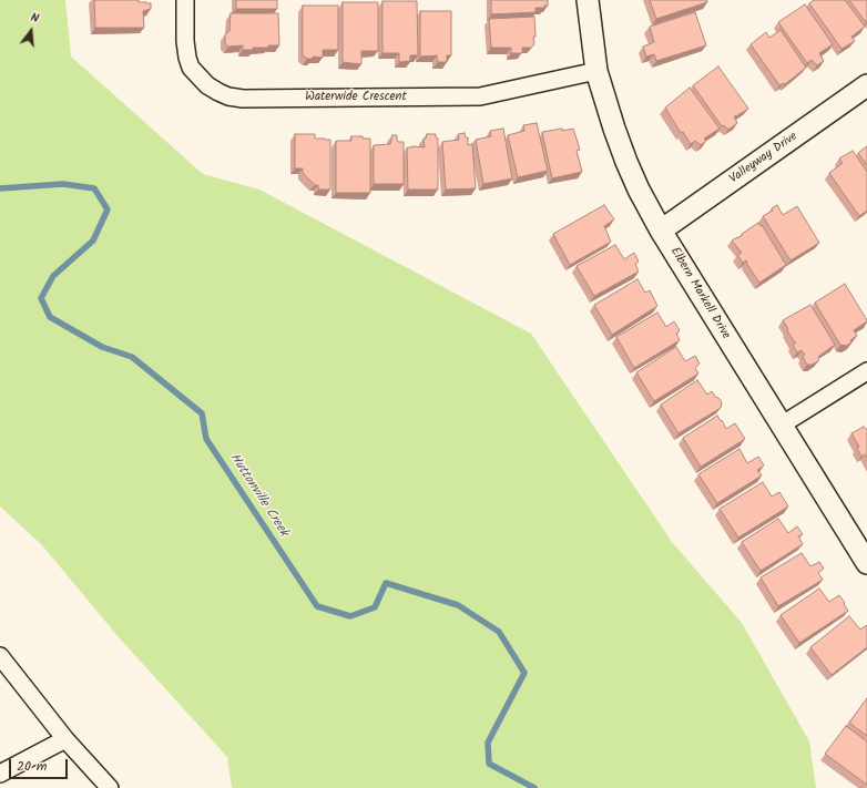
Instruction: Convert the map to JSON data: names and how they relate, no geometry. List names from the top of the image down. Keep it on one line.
{"streets":{"street":["Waterwide Crescent","Valleyway Drive","Elbern Markell Drive"]},"crossings":[["Waterwide Crescent","Elbern Markell Drive"],["Valleyway Drive","Elbern Markell Drive"]],"water":["Huttonville Creek"],"scale_bar":"20 m","north":"top"}
